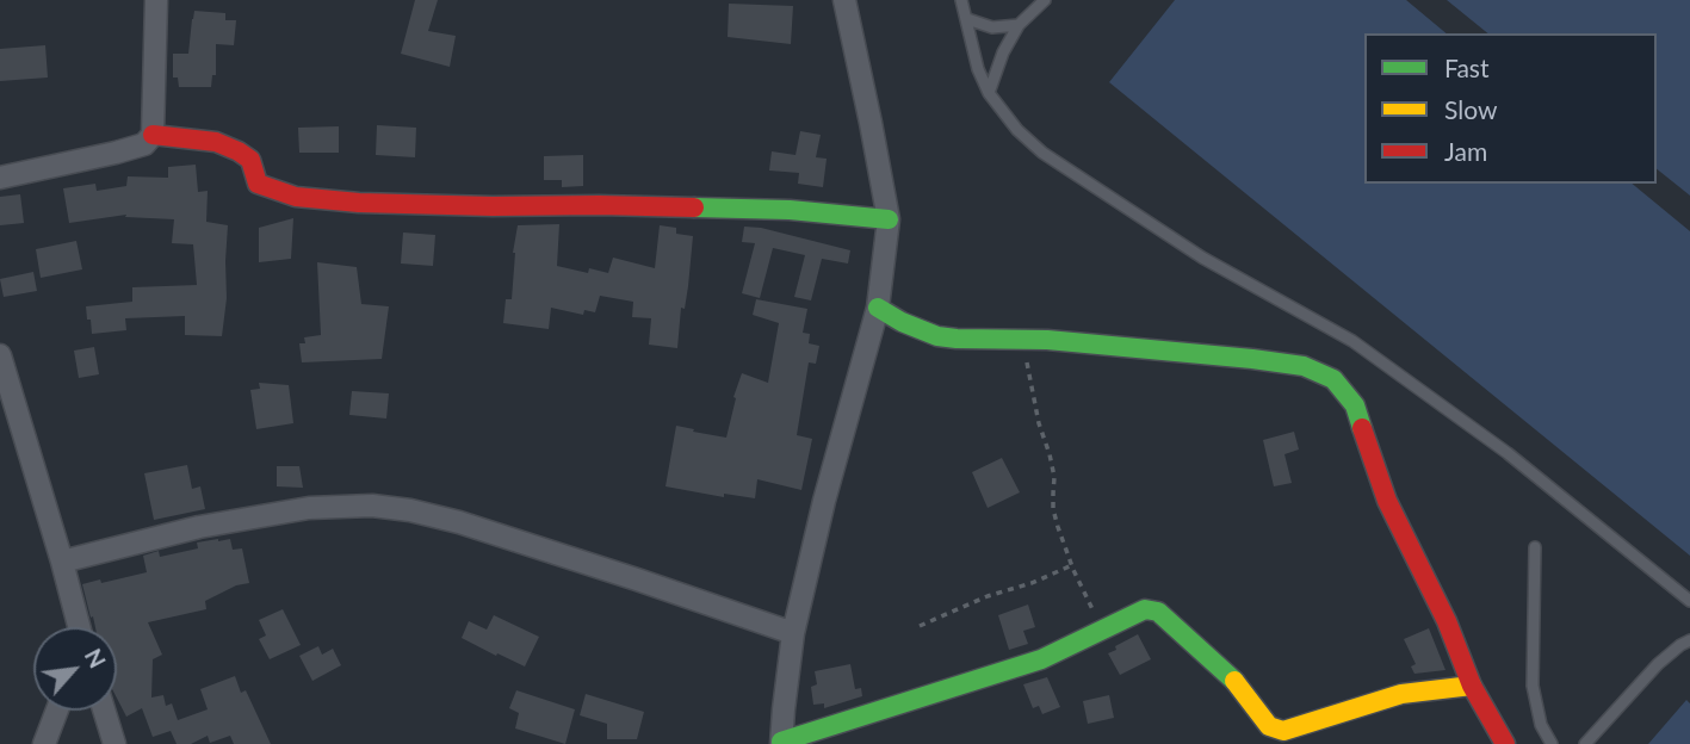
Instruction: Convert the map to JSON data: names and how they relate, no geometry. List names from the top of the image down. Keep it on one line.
{"legend":["Fast","Slow","Jam"],"north":"top right"}
